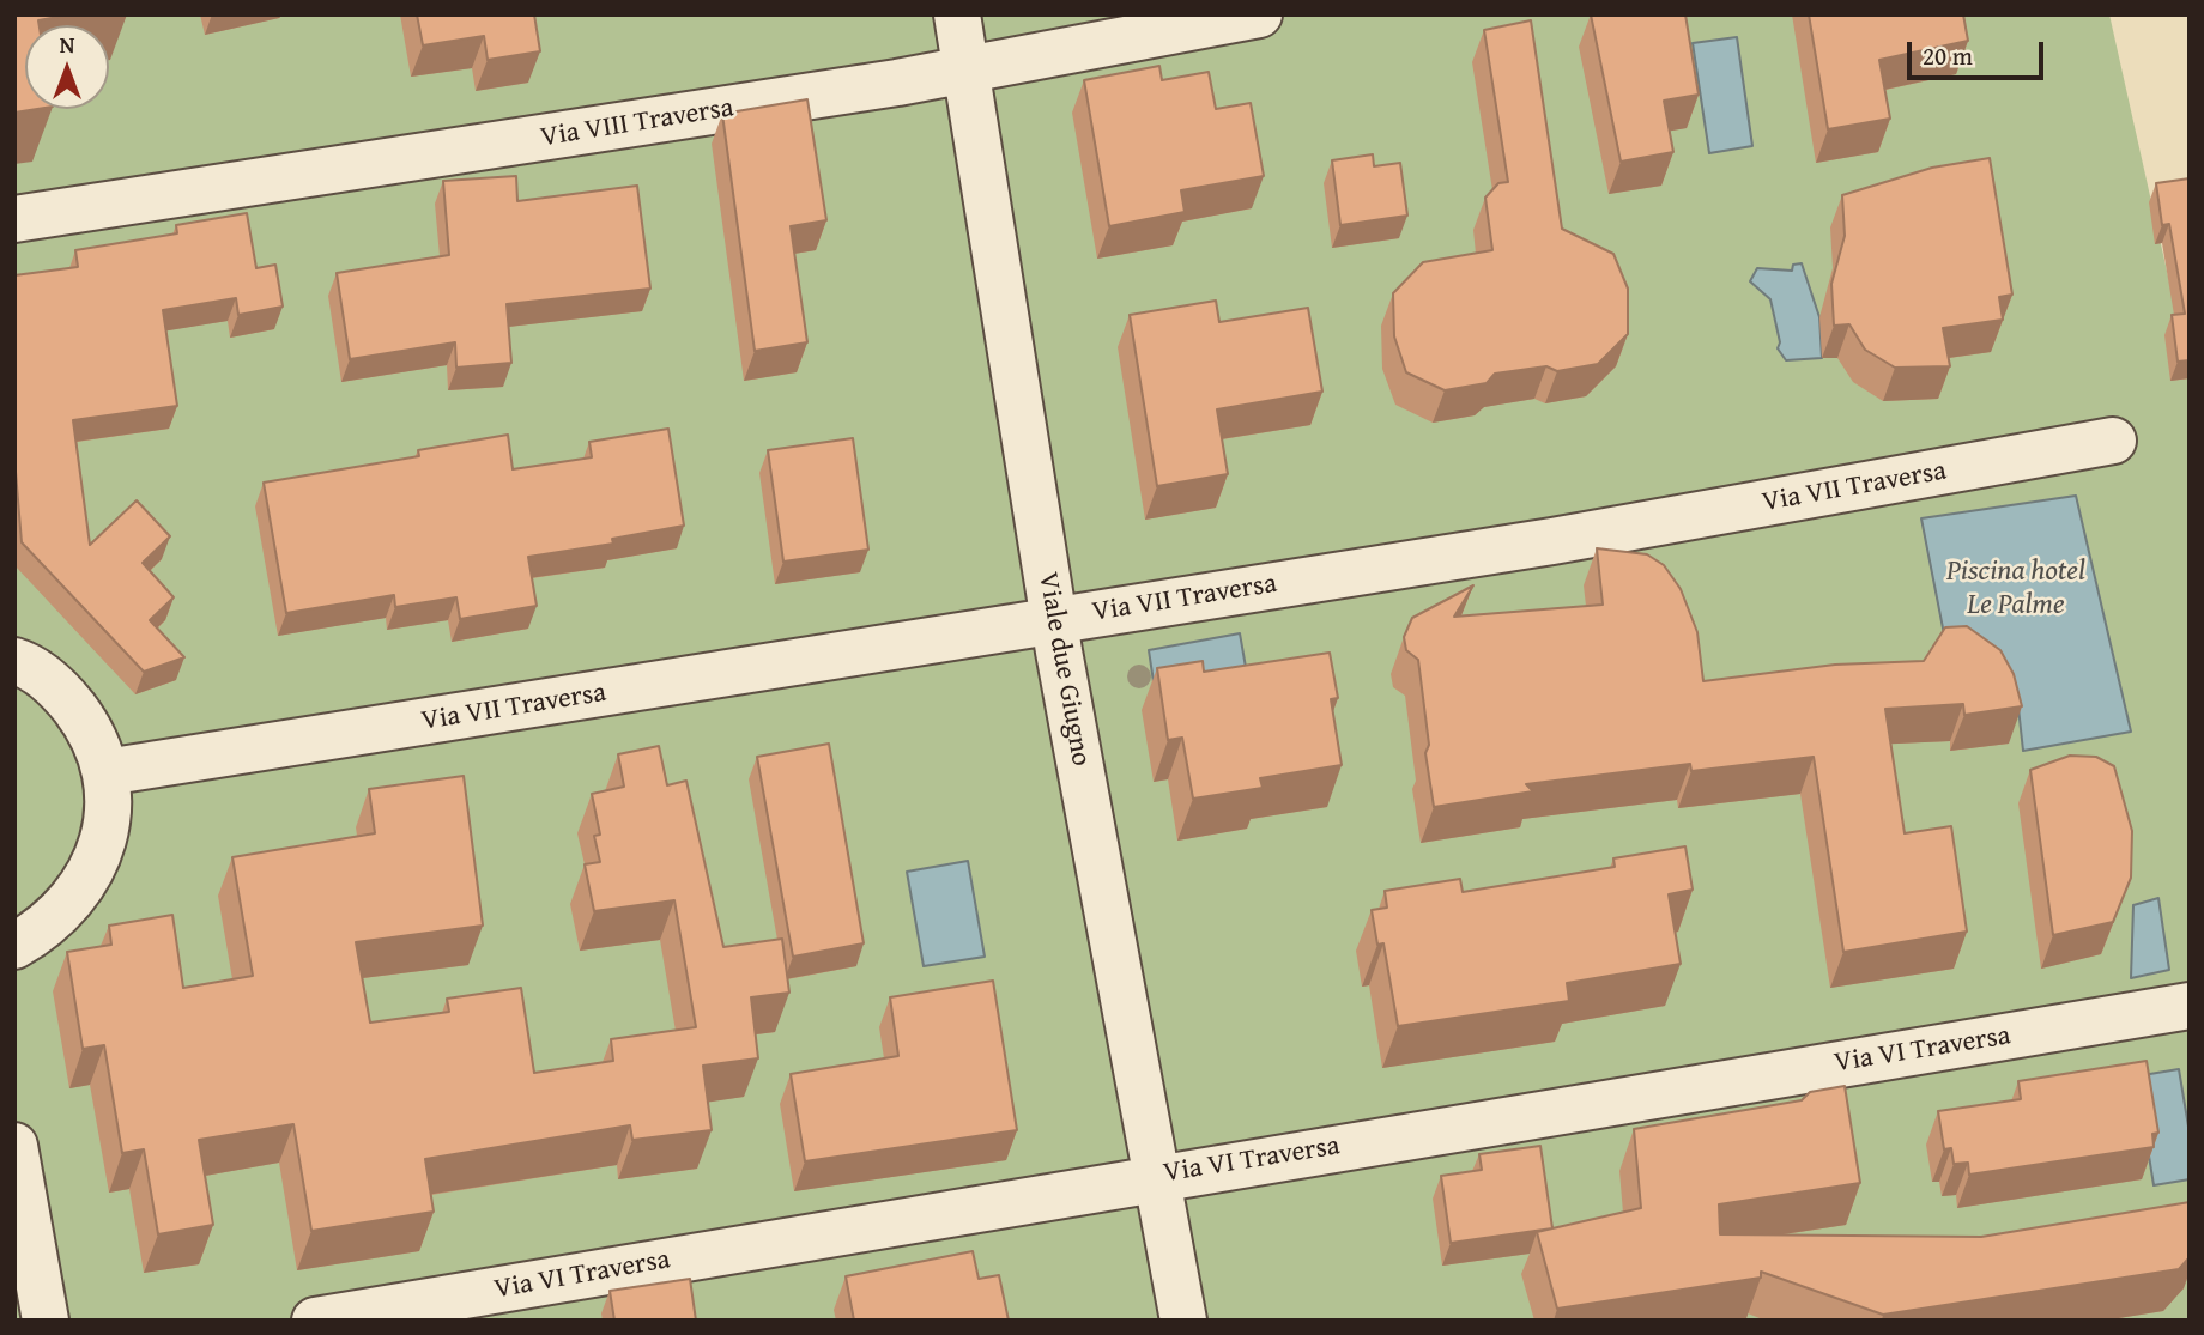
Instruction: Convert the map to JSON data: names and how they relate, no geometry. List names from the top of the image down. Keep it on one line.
{"streets":{"street":["Via VIII Traversa","Via VII Traversa","Viale due Giugno","Via VI Traversa"]},"crossings":[["Via VIII Traversa","Viale due Giugno"],["Via VII Traversa","Viale due Giugno"],["Viale due Giugno","Via VI Traversa"]],"water":["Piscina hotel Le Palme"],"scale_bar":"20 m","north":"top"}
